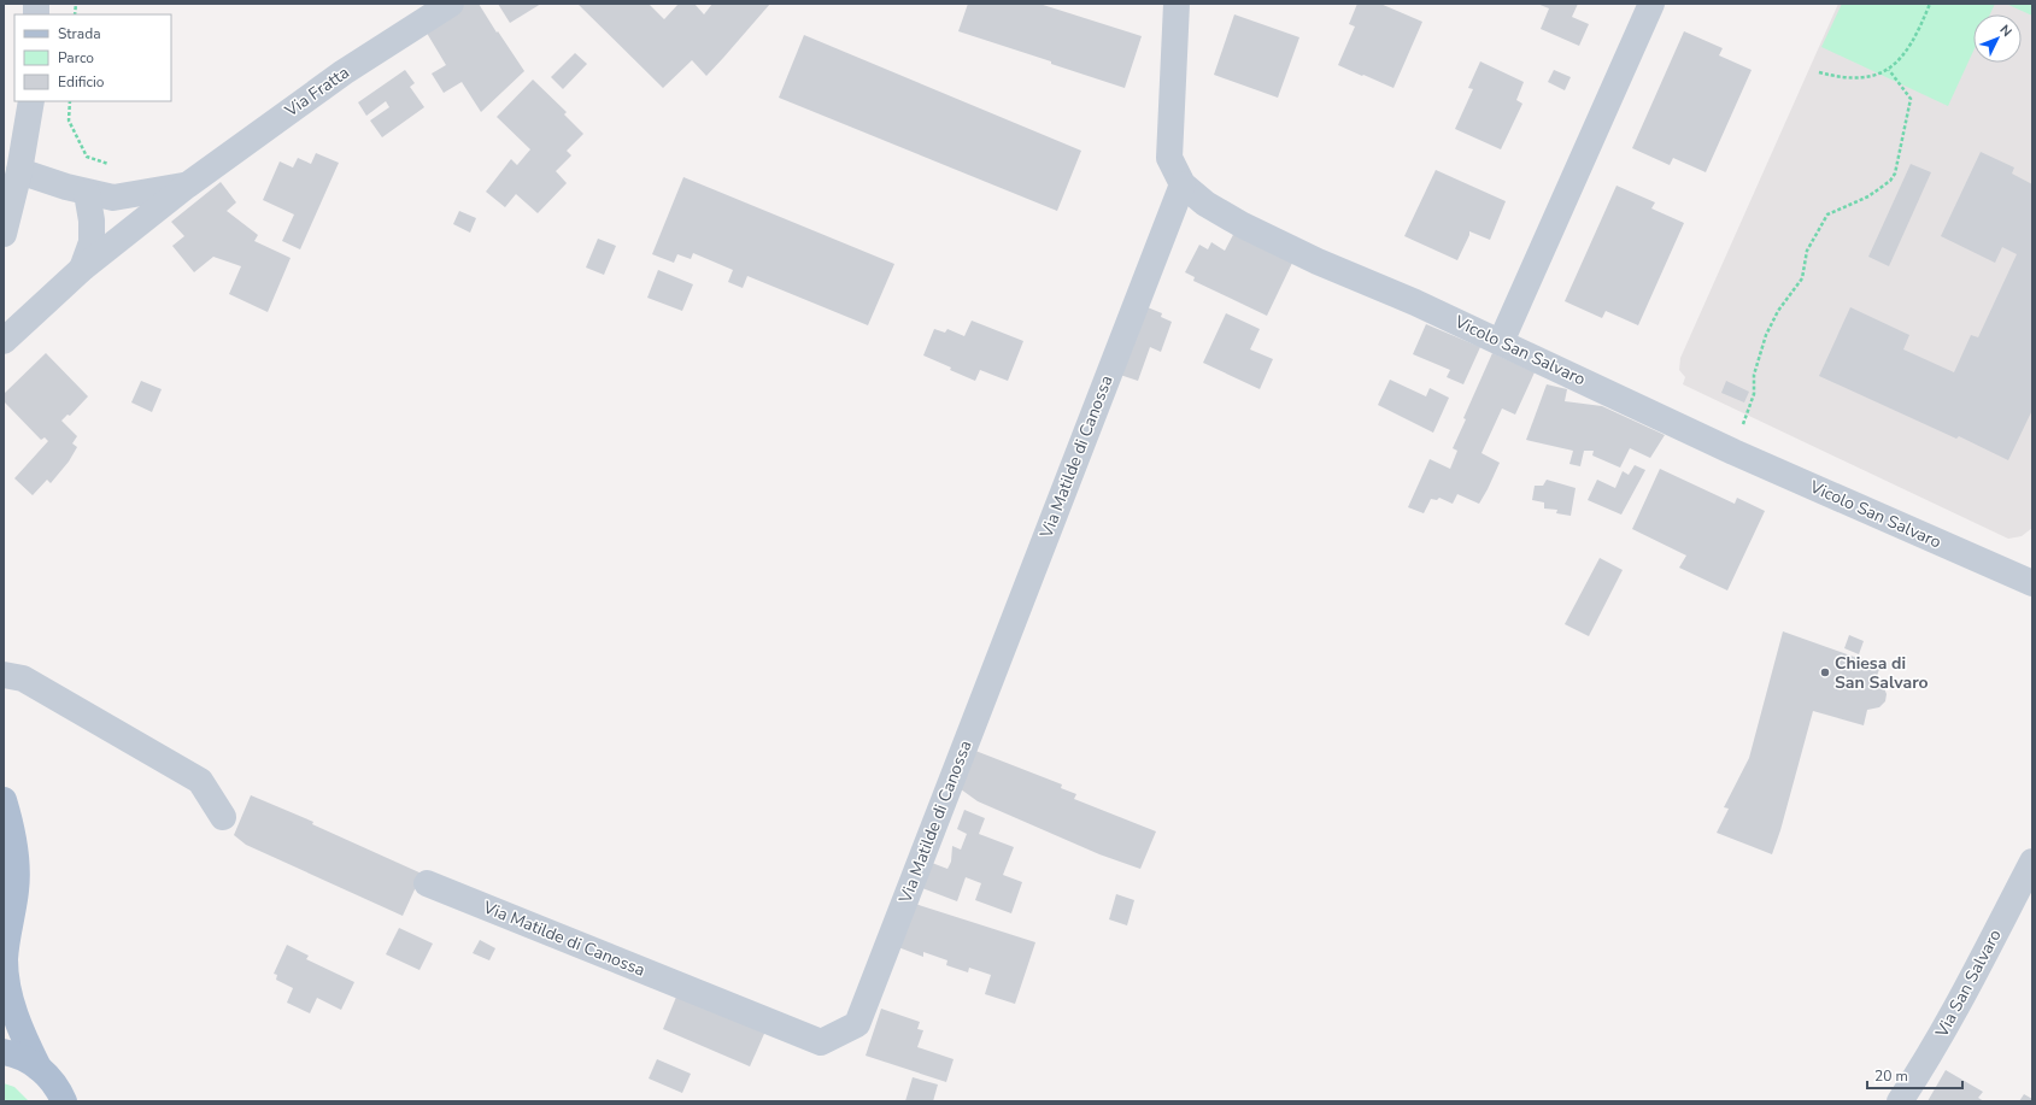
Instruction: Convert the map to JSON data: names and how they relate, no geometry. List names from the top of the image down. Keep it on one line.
{"streets":{"street":["Via Fratta","Vicolo San Salvaro","Via Matilde di Canossa","Via San Salvaro"]},"crossings":[["Vicolo San Salvaro","Via Matilde di Canossa"]],"places":["Chiesa di San Salvaro"],"legend":["Strada","Parco","Edificio"],"scale_bar":"20 m","north":"top right"}
